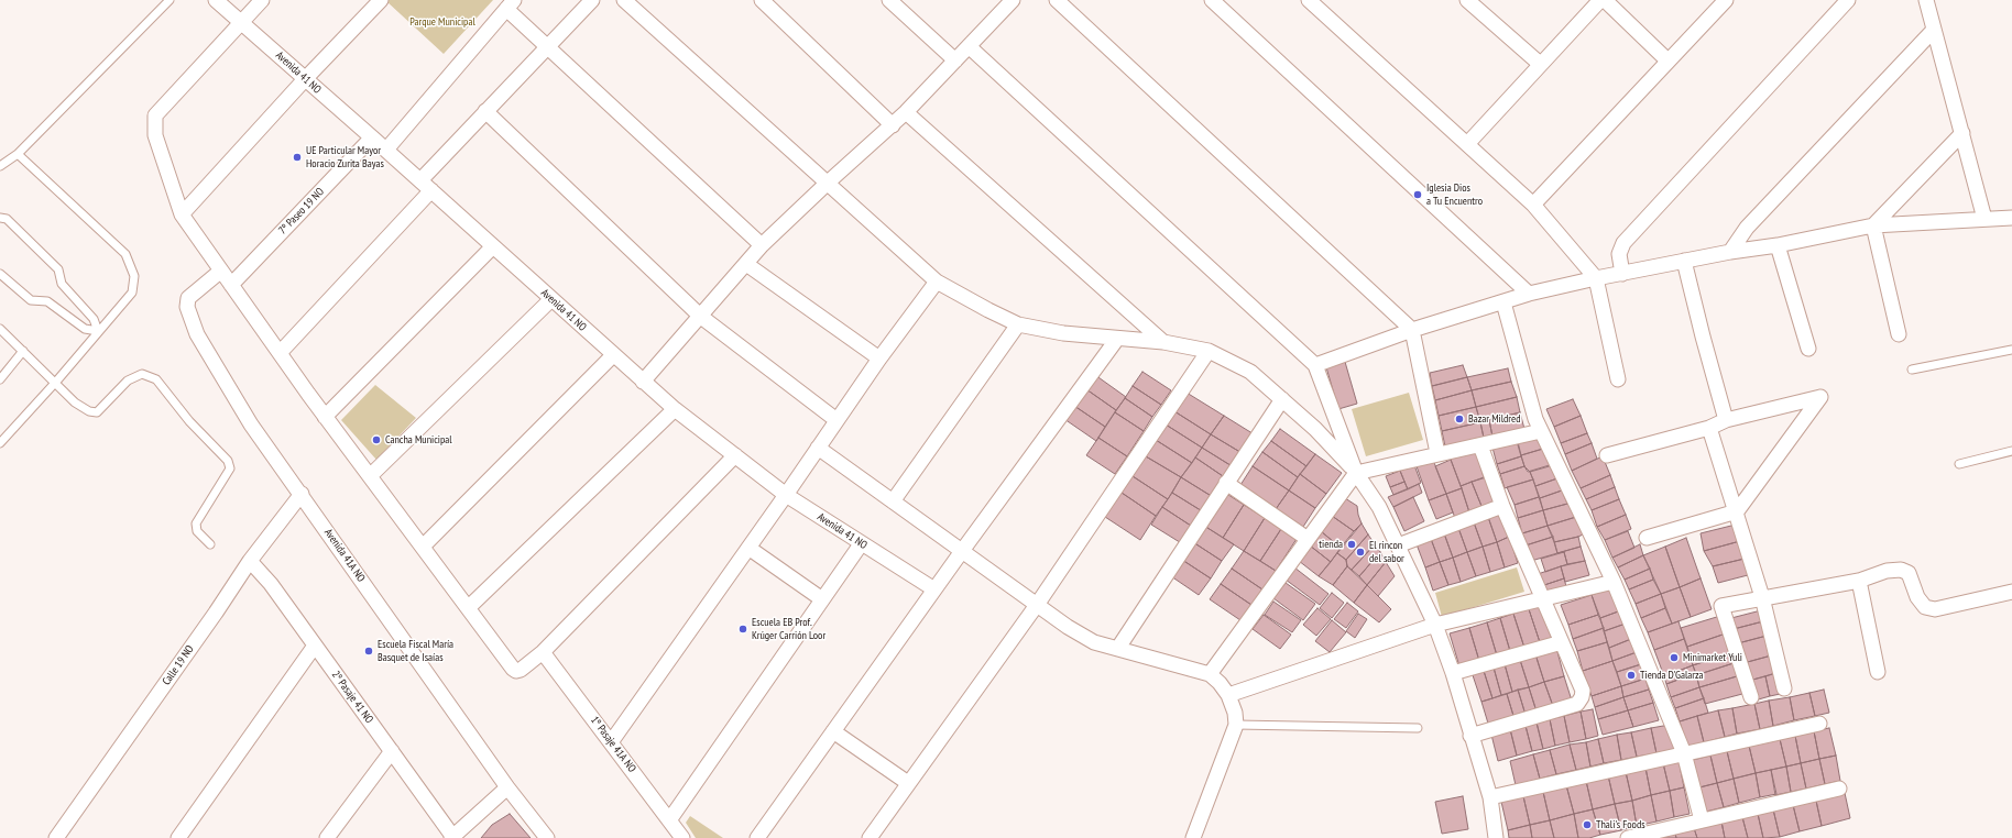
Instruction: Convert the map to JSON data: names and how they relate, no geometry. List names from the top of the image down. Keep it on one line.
{"streets":{"street":["Avenida 41 NO","7º Paseo 19 NO","Avenida 41A NO","Calle 19 NO","2º Pasaje 41 NO","1º Pasaje 41A NO"]},"crossings":[["Avenida 41 NO","7º Paseo 19 NO"],["Avenida 41A NO","Calle 19 NO"],["Calle 19 NO","2º Pasaje 41 NO"]],"parks":["Parque Municipal"],"places":["UE Particular Mayor Horacio Zurita Bayas","Iglesia Dios a Tu Encuentro","Bazar Mildred","Cancha Municipal","tienda","El rincon del sabor","Escuela EB Prof. Krúger Carrión Loor","Escuela Fiscal María Basquet de Isaías","Minimarket Yuli","Tienda D'Galarza","Thali's Foods"]}
